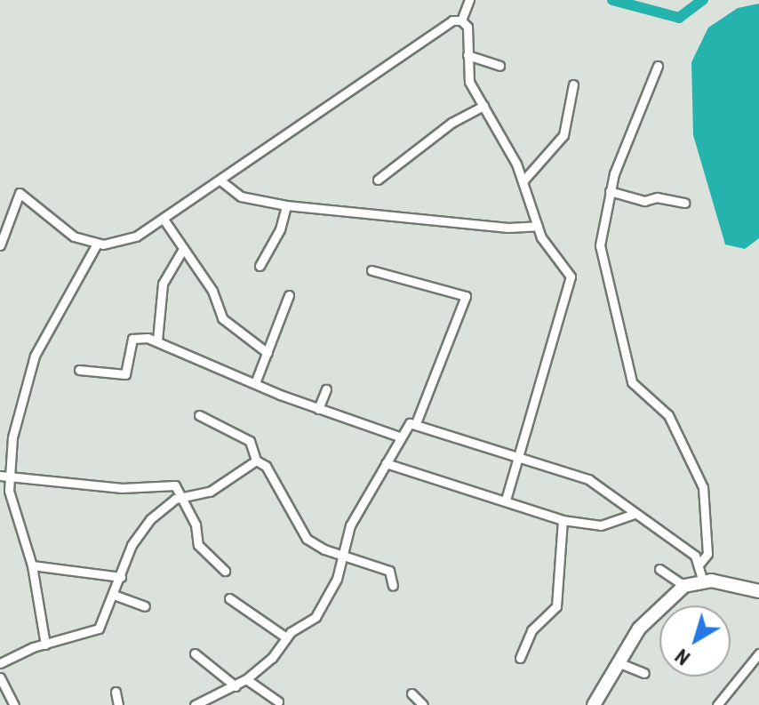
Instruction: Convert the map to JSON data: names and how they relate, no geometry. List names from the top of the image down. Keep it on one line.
{"north":"bottom left"}
